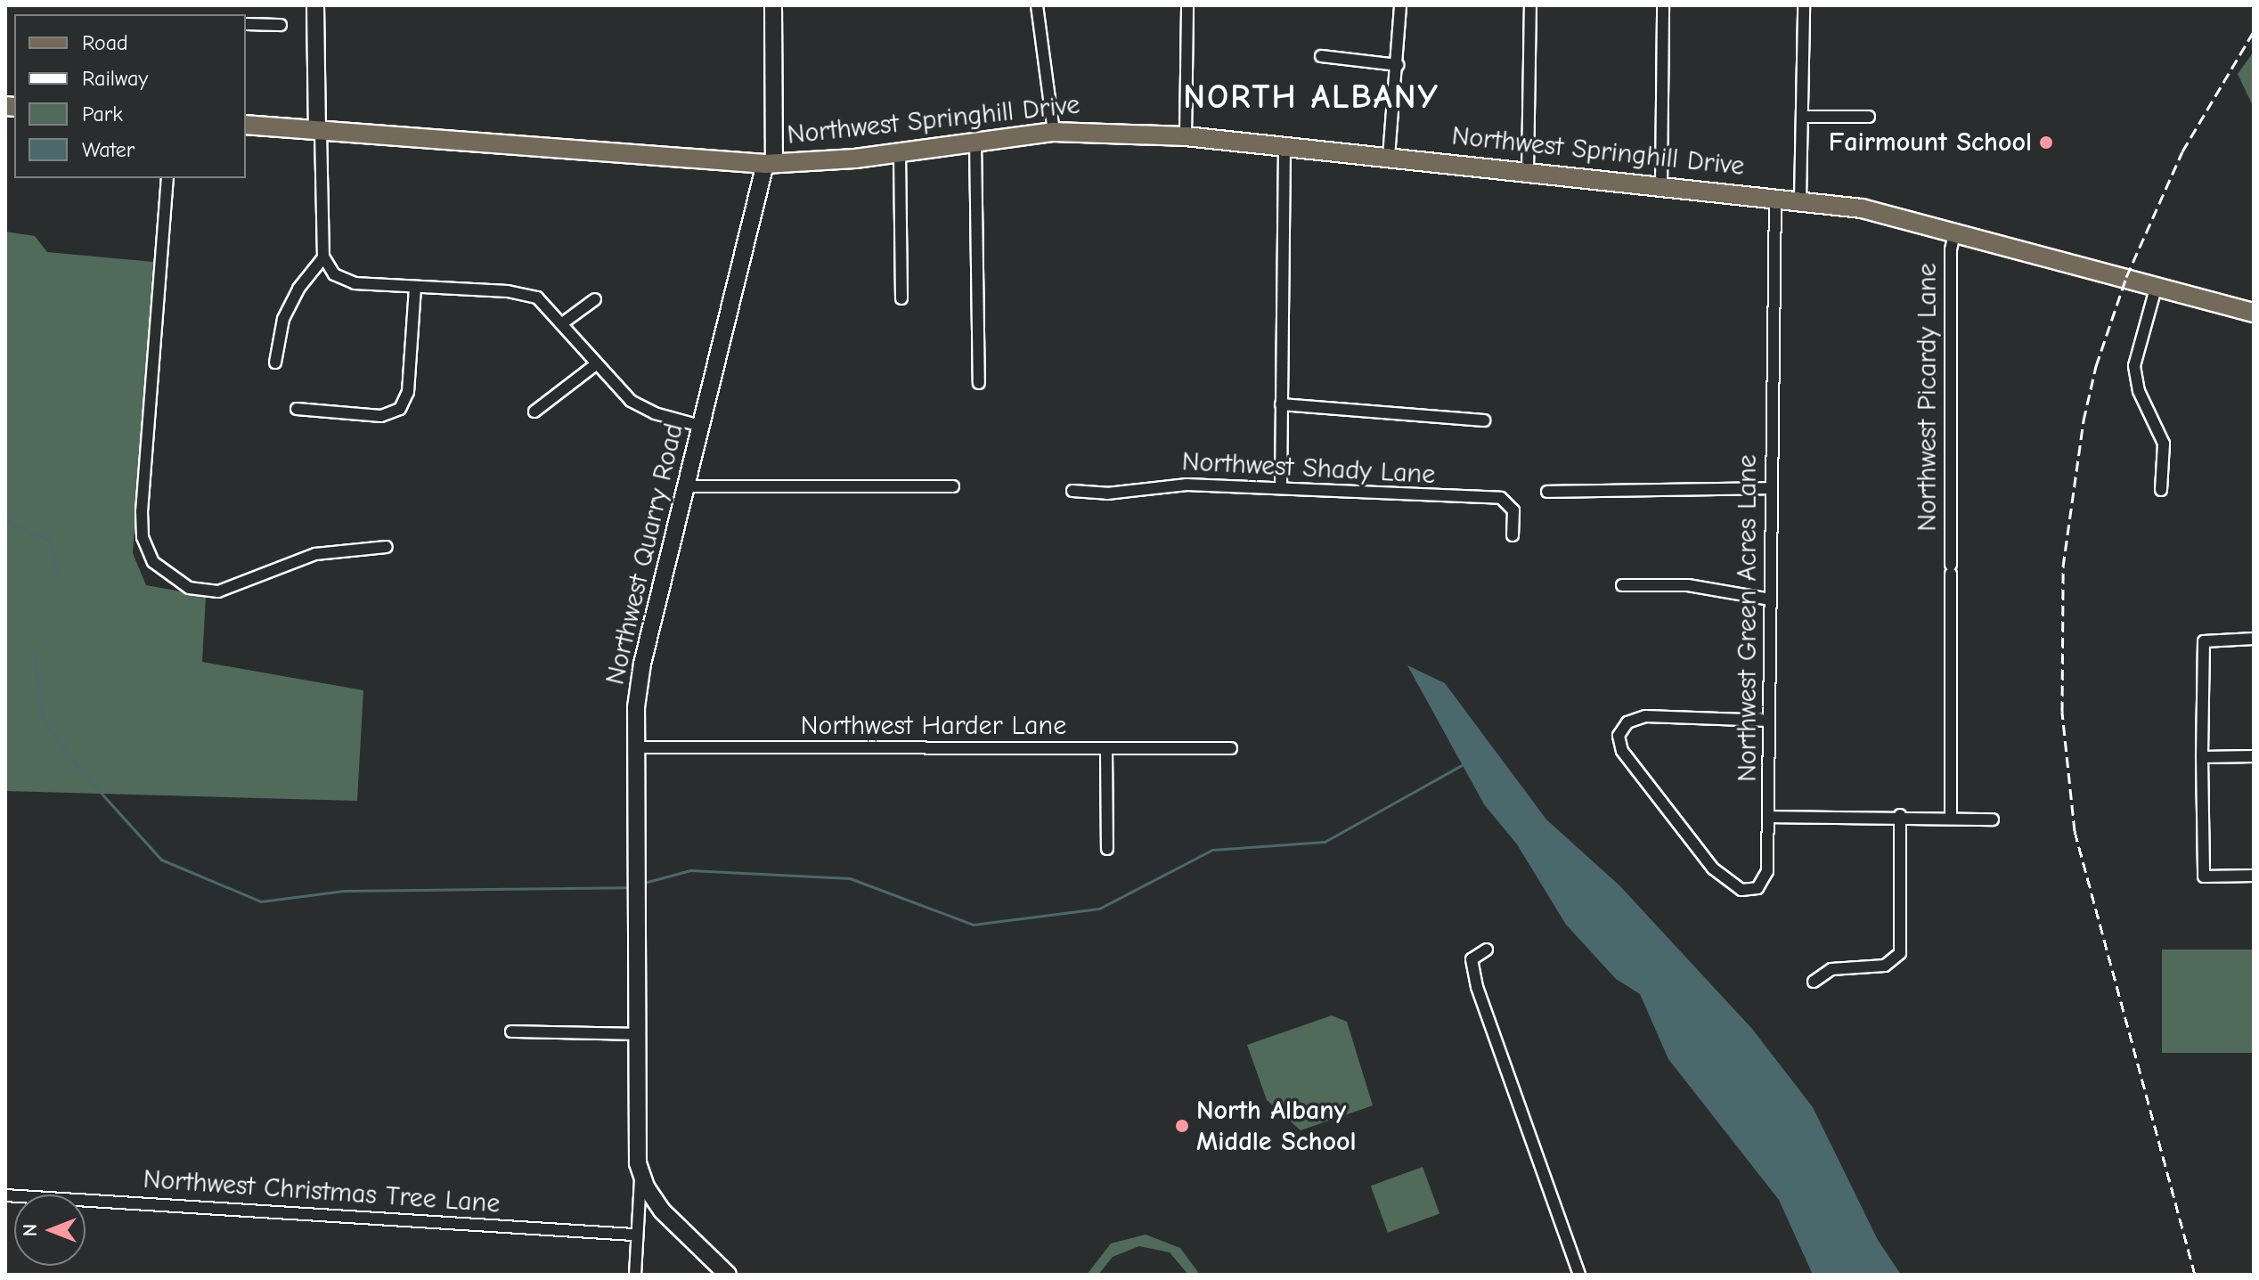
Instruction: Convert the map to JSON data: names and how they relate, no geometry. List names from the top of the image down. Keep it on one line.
{"streets":{"main road":["Northwest Springhill Drive"],"street":["Northwest Picardy Lane","Northwest Shady Lane","Northwest Quarry Road","Northwest Green Acres Lane","Northwest Harder Lane","Northwest Christmas Tree Lane"]},"crossings":[["Northwest Springhill Drive","Northwest Picardy Lane"],["Northwest Springhill Drive","Northwest Quarry Road"],["Northwest Springhill Drive","Northwest Green Acres Lane"],["Northwest Picardy Lane","Northwest Green Acres Lane"],["Northwest Quarry Road","Northwest Harder Lane"],["Northwest Quarry Road","Northwest Christmas Tree Lane"]],"districts":["NORTH ALBANY"],"places":["Fairmount School","North Albany Middle School"],"legend":["Road","Railway","Park","Water"],"north":"left"}
